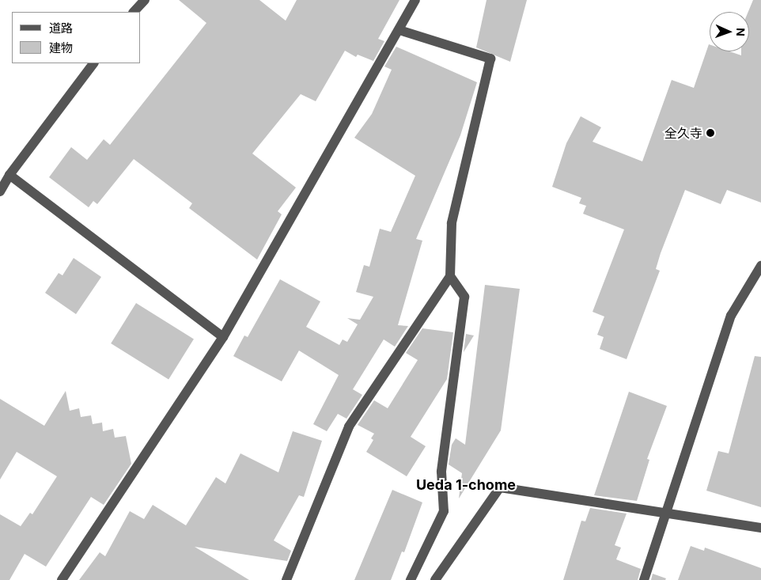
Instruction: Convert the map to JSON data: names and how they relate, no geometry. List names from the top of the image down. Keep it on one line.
{"districts":["Ueda 1-chome"],"places":["全久寺"],"legend":["道路","建物"],"north":"right"}
